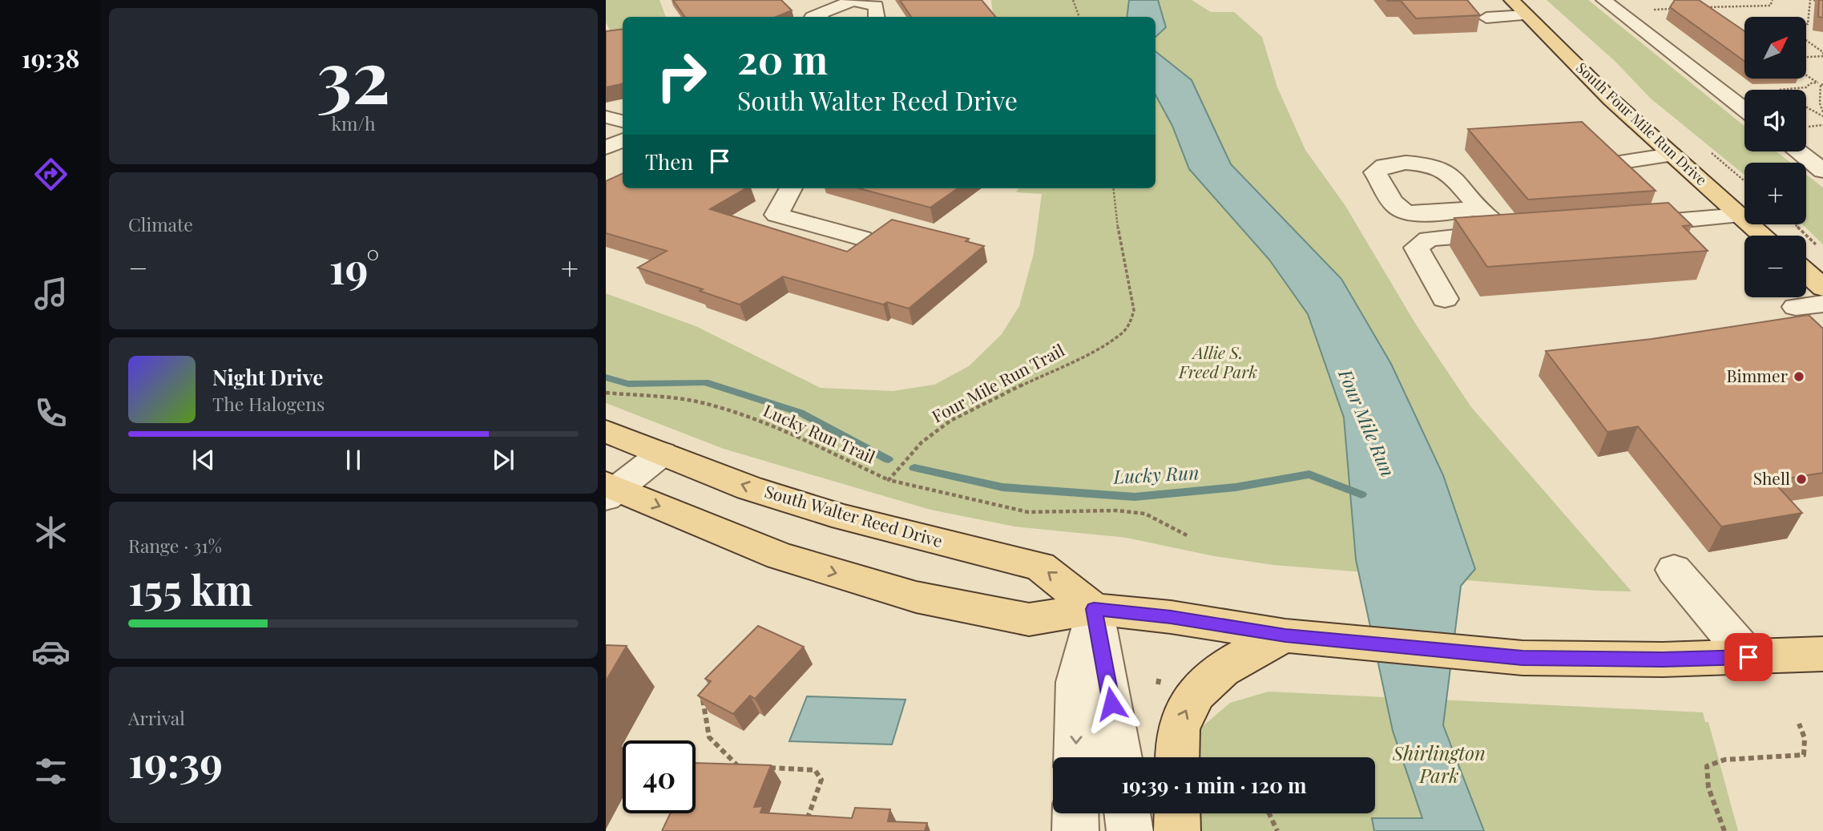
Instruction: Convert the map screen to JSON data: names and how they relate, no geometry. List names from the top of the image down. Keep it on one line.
{"streets":{"main road":["South Four Mile Run Drive","South Walter Reed Drive"],"path":["Four Mile Run Trail","Lucky Run Trail"]},"crossings":[["Four Mile Run Trail","Lucky Run Trail"]],"water":["Four Mile Run","Lucky Run"],"parks":["Allie S. Freed Park","Shirlington Park"],"places":["Bimmer","Shell"],"north":"top right","page":{"tabs":"19:38","tile":[["32","km/h"],"Climate",["Range · 31%","155 km"],["Arrival","19:39"]],"map_buttons":["+","−"],"turn":["20 m","South Walter Reed Drive"],"then":"Then","heat":["−","19°","+"],"song":["Night Drive","The Halogens"],"limit":"40","trip":"19:39 · 1 min · 120 m"}}
